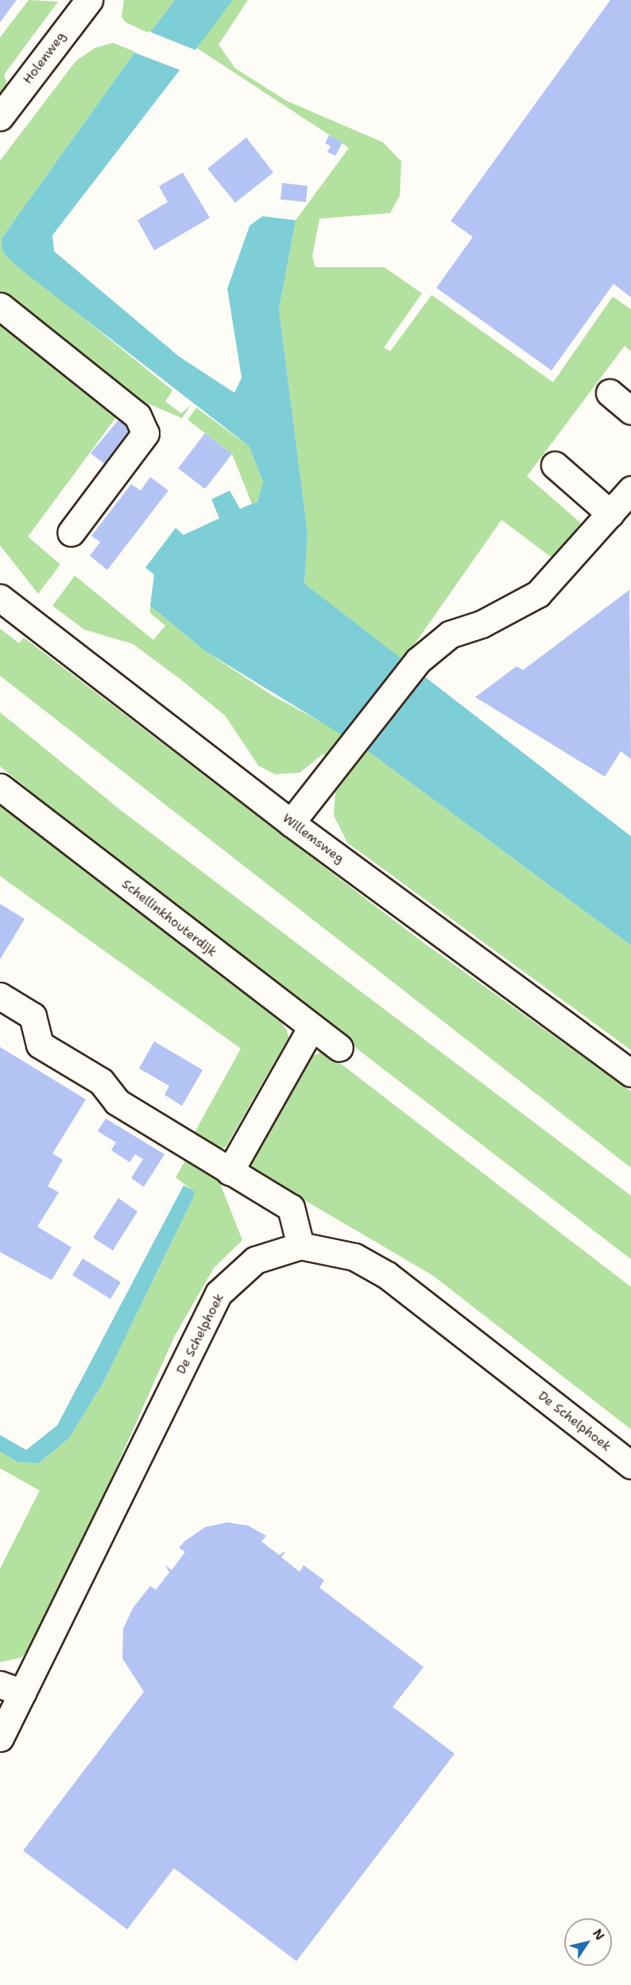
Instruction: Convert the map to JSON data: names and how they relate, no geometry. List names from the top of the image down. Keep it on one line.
{"streets":{"street":["Holenweg","Willemsweg","Schellinkhouterdijk","De Schelphoek"]},"north":"top right"}
